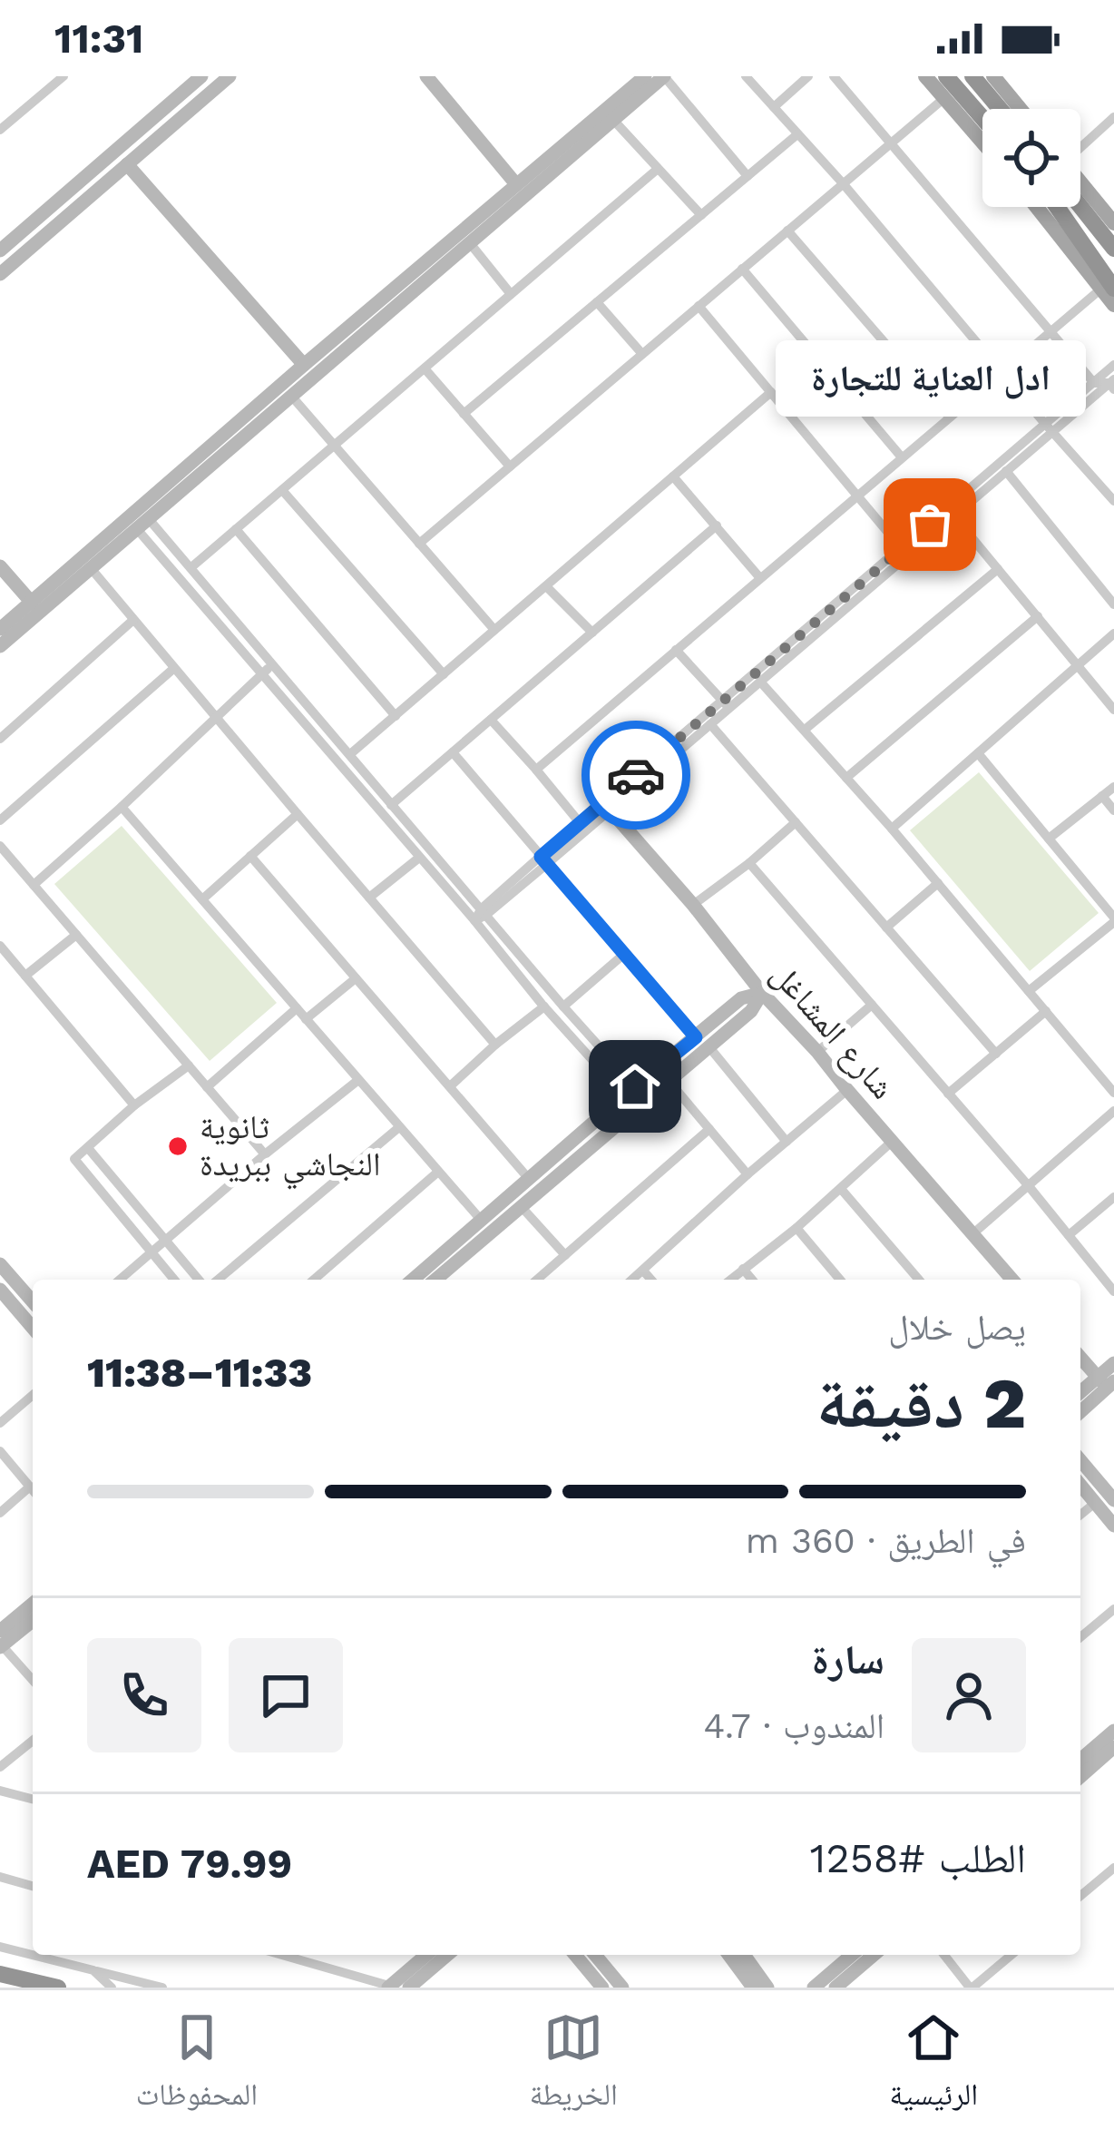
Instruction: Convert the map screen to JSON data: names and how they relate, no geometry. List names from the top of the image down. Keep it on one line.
{"streets":{"street":["شارع المشاغل"]},"places":["ادل العناية للتجارة","ثانوية النجاشي ببريدة"],"page":{"status":"11:31","bubble":"ادل العناية للتجارة","heading":["2 دقيقة","يصل خلال","11:33–11:38"],"panel":["سارة","المندوب · 4.7","الطلب #1258","AED 79.99"],"bar":"في الطريق · 360 m","tabs":["الرئيسية","الخريطة","المحفوظات"]}}
